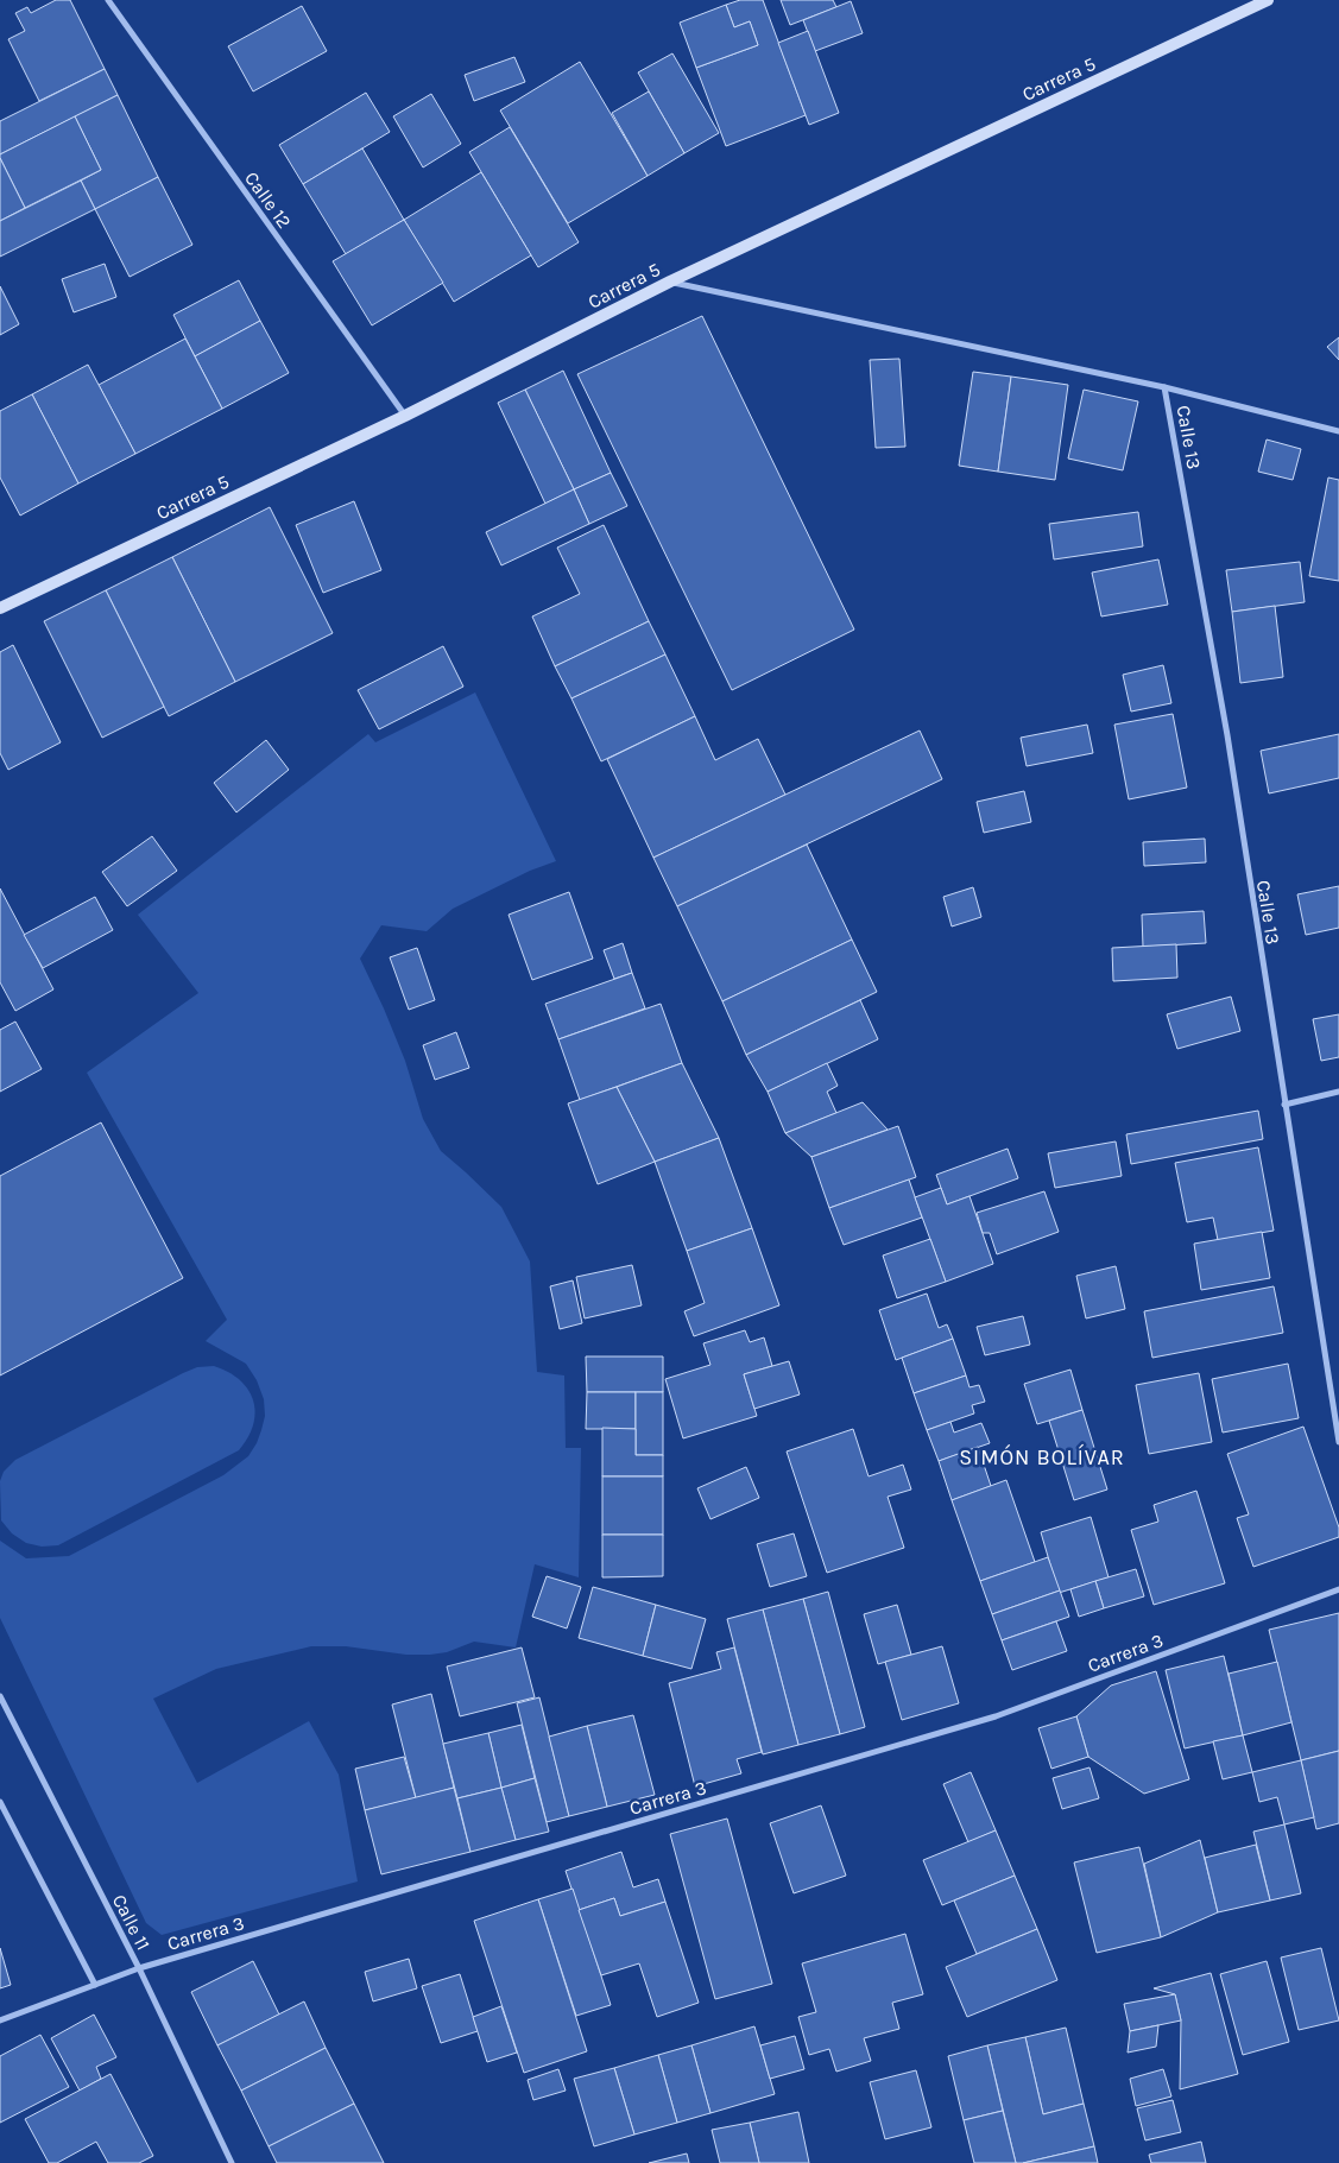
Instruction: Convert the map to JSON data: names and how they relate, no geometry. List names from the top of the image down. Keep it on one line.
{"streets":{"street":["Carrera 5","Calle 12","Calle 13","Carrera 3","Calle 11"]},"crossings":[["Carrera 5","Calle 12"],["Carrera 3","Calle 11"]],"districts":["SIMÓN BOLÍVAR"]}
